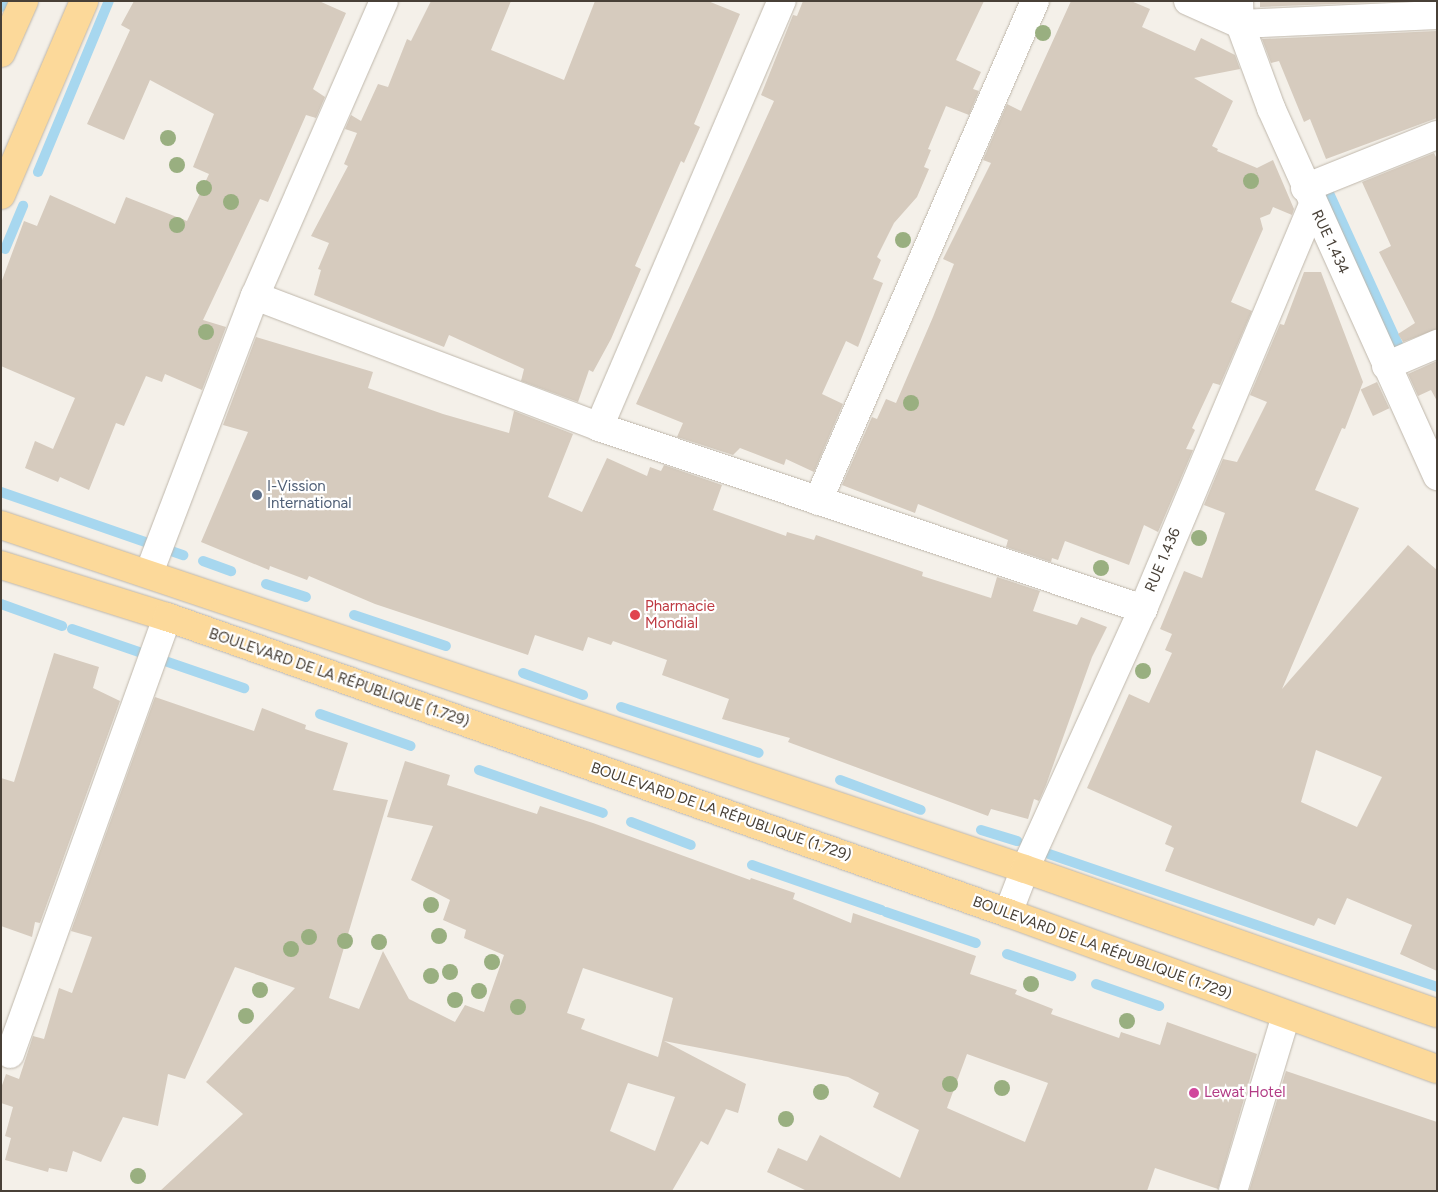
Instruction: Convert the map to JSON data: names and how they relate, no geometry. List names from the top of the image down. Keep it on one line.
{"streets":{"main road":["BOULEVARD DE LA RÉPUBLIQUE (1.729)"],"street":["RUE 1.434","RUE 1.436"]},"crossings":[["RUE 1.434","RUE 1.436"],["RUE 1.436","BOULEVARD DE LA RÉPUBLIQUE (1.729)"]],"places":["I-Vission International","Pharmacie Mondial","Lewat Hotel"]}
